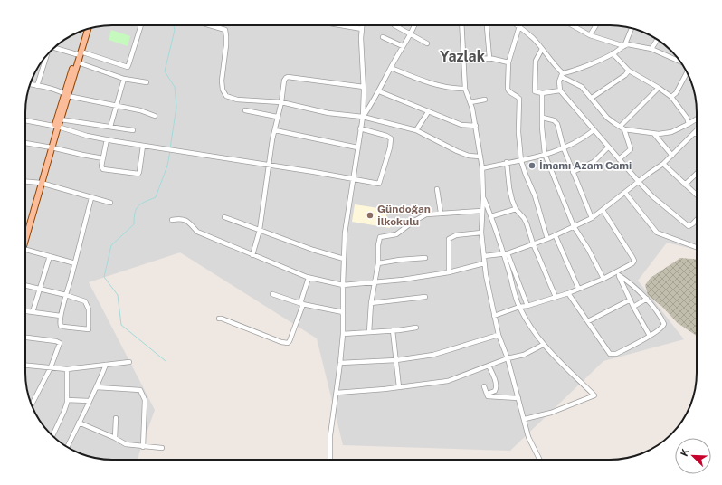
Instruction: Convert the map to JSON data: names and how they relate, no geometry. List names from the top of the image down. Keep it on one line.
{"districts":["Yazlak"],"places":["İmamı Azam Cami","Gündoğan İlkokulu"],"north":"top left"}
